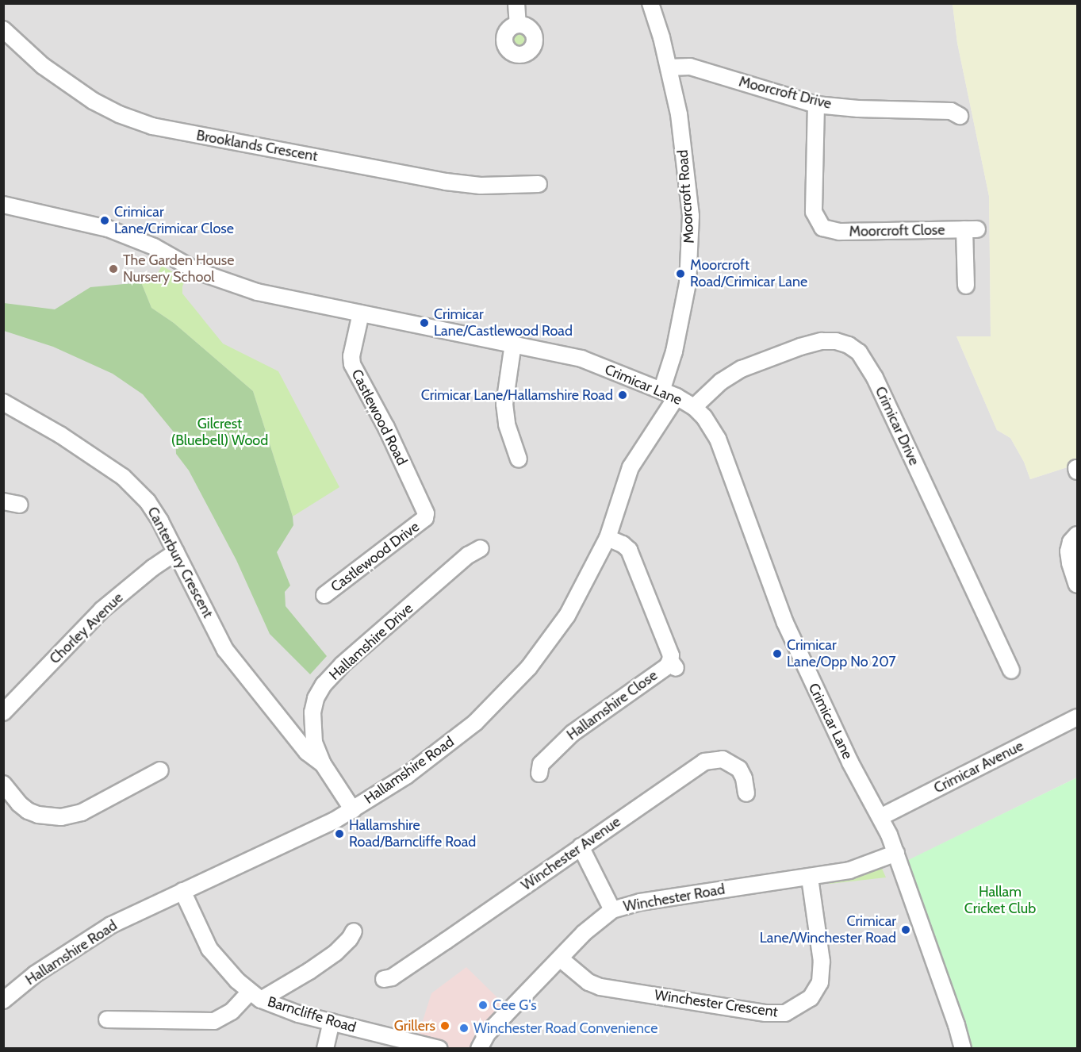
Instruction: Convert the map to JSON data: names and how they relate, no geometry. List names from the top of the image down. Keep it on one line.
{"streets":{"street":["Moorcroft Drive","Brooklands Crescent","Moorcroft Road","Moorcroft Close","Crimicar Lane","Castlewood Road","Crimicar Drive","Castlewood Drive","Canterbury Crescent","Chorley Avenue","Hallamshire Drive","Hallamshire Close","Crimicar Avenue","Hallamshire Road","Winchester Avenue","Winchester Road","Winchester Crescent","Barncliffe Road"]},"crossings":[["Moorcroft Drive","Moorcroft Road"],["Moorcroft Drive","Moorcroft Close"],["Moorcroft Road","Crimicar Lane"],["Crimicar Lane","Castlewood Road"],["Crimicar Lane","Crimicar Drive"],["Crimicar Lane","Crimicar Avenue"],["Crimicar Lane","Hallamshire Road"],["Crimicar Lane","Winchester Road"],["Castlewood Road","Castlewood Drive"],["Canterbury Crescent","Chorley Avenue"],["Canterbury Crescent","Hallamshire Drive"],["Canterbury Crescent","Hallamshire Road"],["Hallamshire Close","Hallamshire Road"],["Hallamshire Road","Barncliffe Road"],["Winchester Road","Winchester Crescent"]],"parks":["Gilcrest (Bluebell) Wood","Hallam Cricket Club"],"places":["Crimicar Lane/Crimicar Close","The Garden House Nursery School","Moorcroft Road/Crimicar Lane","Crimicar Lane/Castlewood Road","Crimicar Lane/Hallamshire Road","Crimicar Lane/Opp No 207","Hallamshire Road/Barncliffe Road","Crimicar Lane/Winchester Road","Cee G's","Grillers","Winchester Road Convenience"]}
